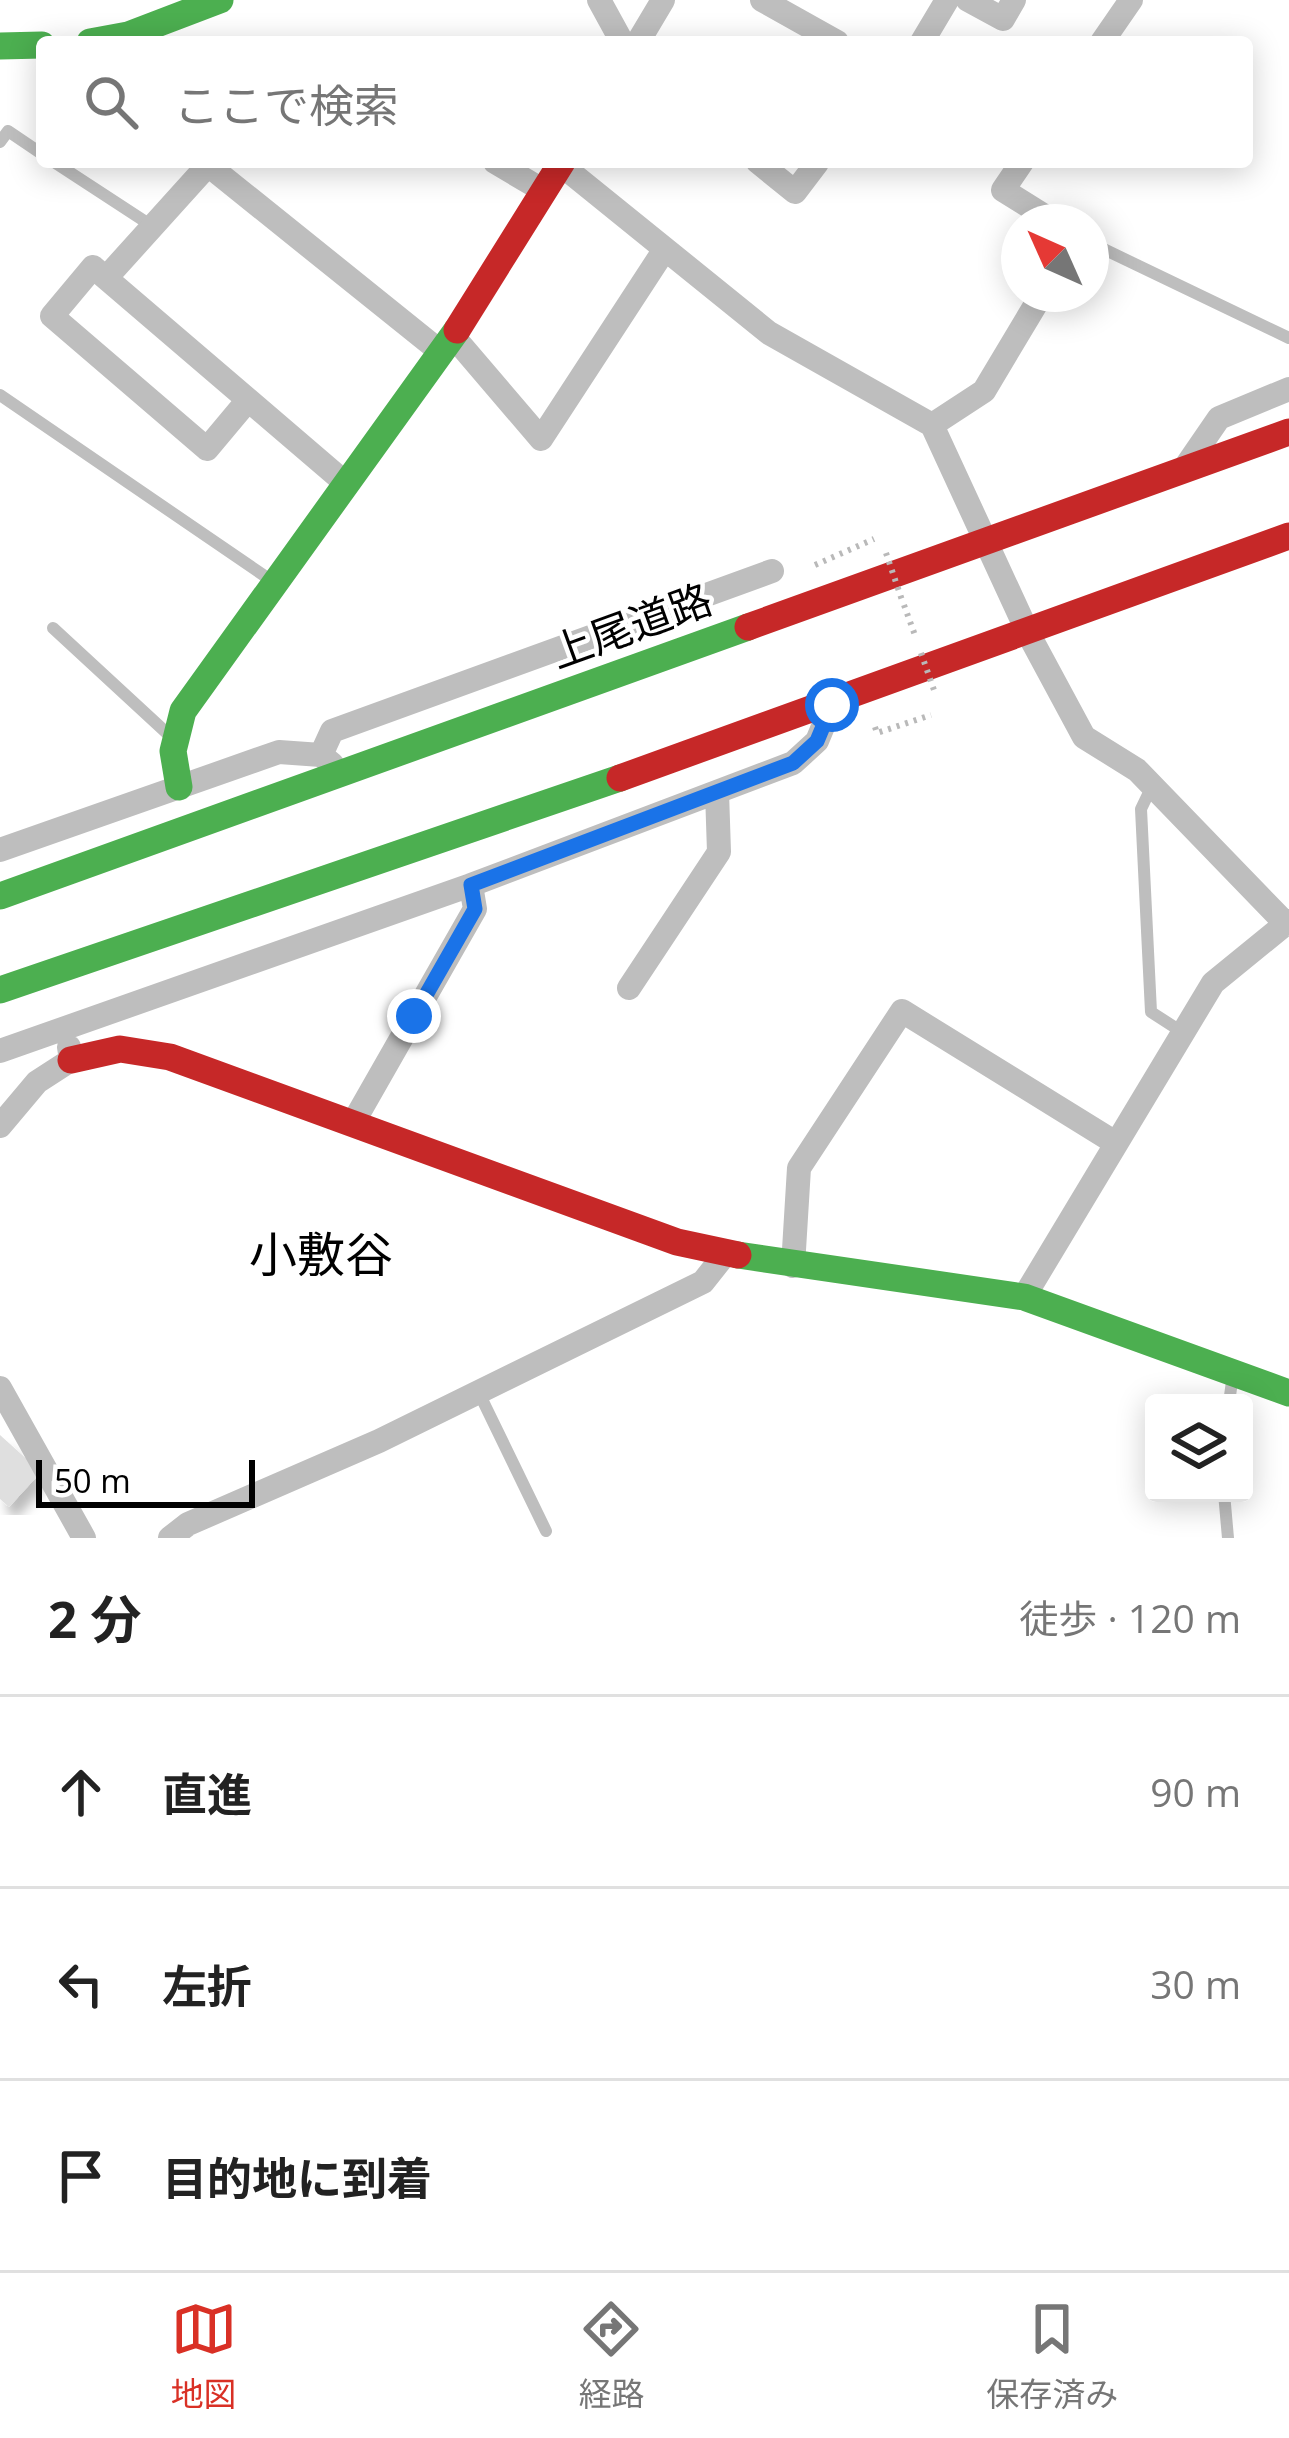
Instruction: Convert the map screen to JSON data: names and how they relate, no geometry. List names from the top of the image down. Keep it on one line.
{"streets":{"main road":["上尾道路"]},"districts":["小敷谷"],"scale_bar":"50 m","north":"top left","page":{"search":"ここで検索","scale":"50 m","heading":["2 分","徒歩 · 120 m"],"list":[["直進","90 m"],["左折","30 m"],"目的地に到着"],"nav":["地図","経路","保存済み"]}}
